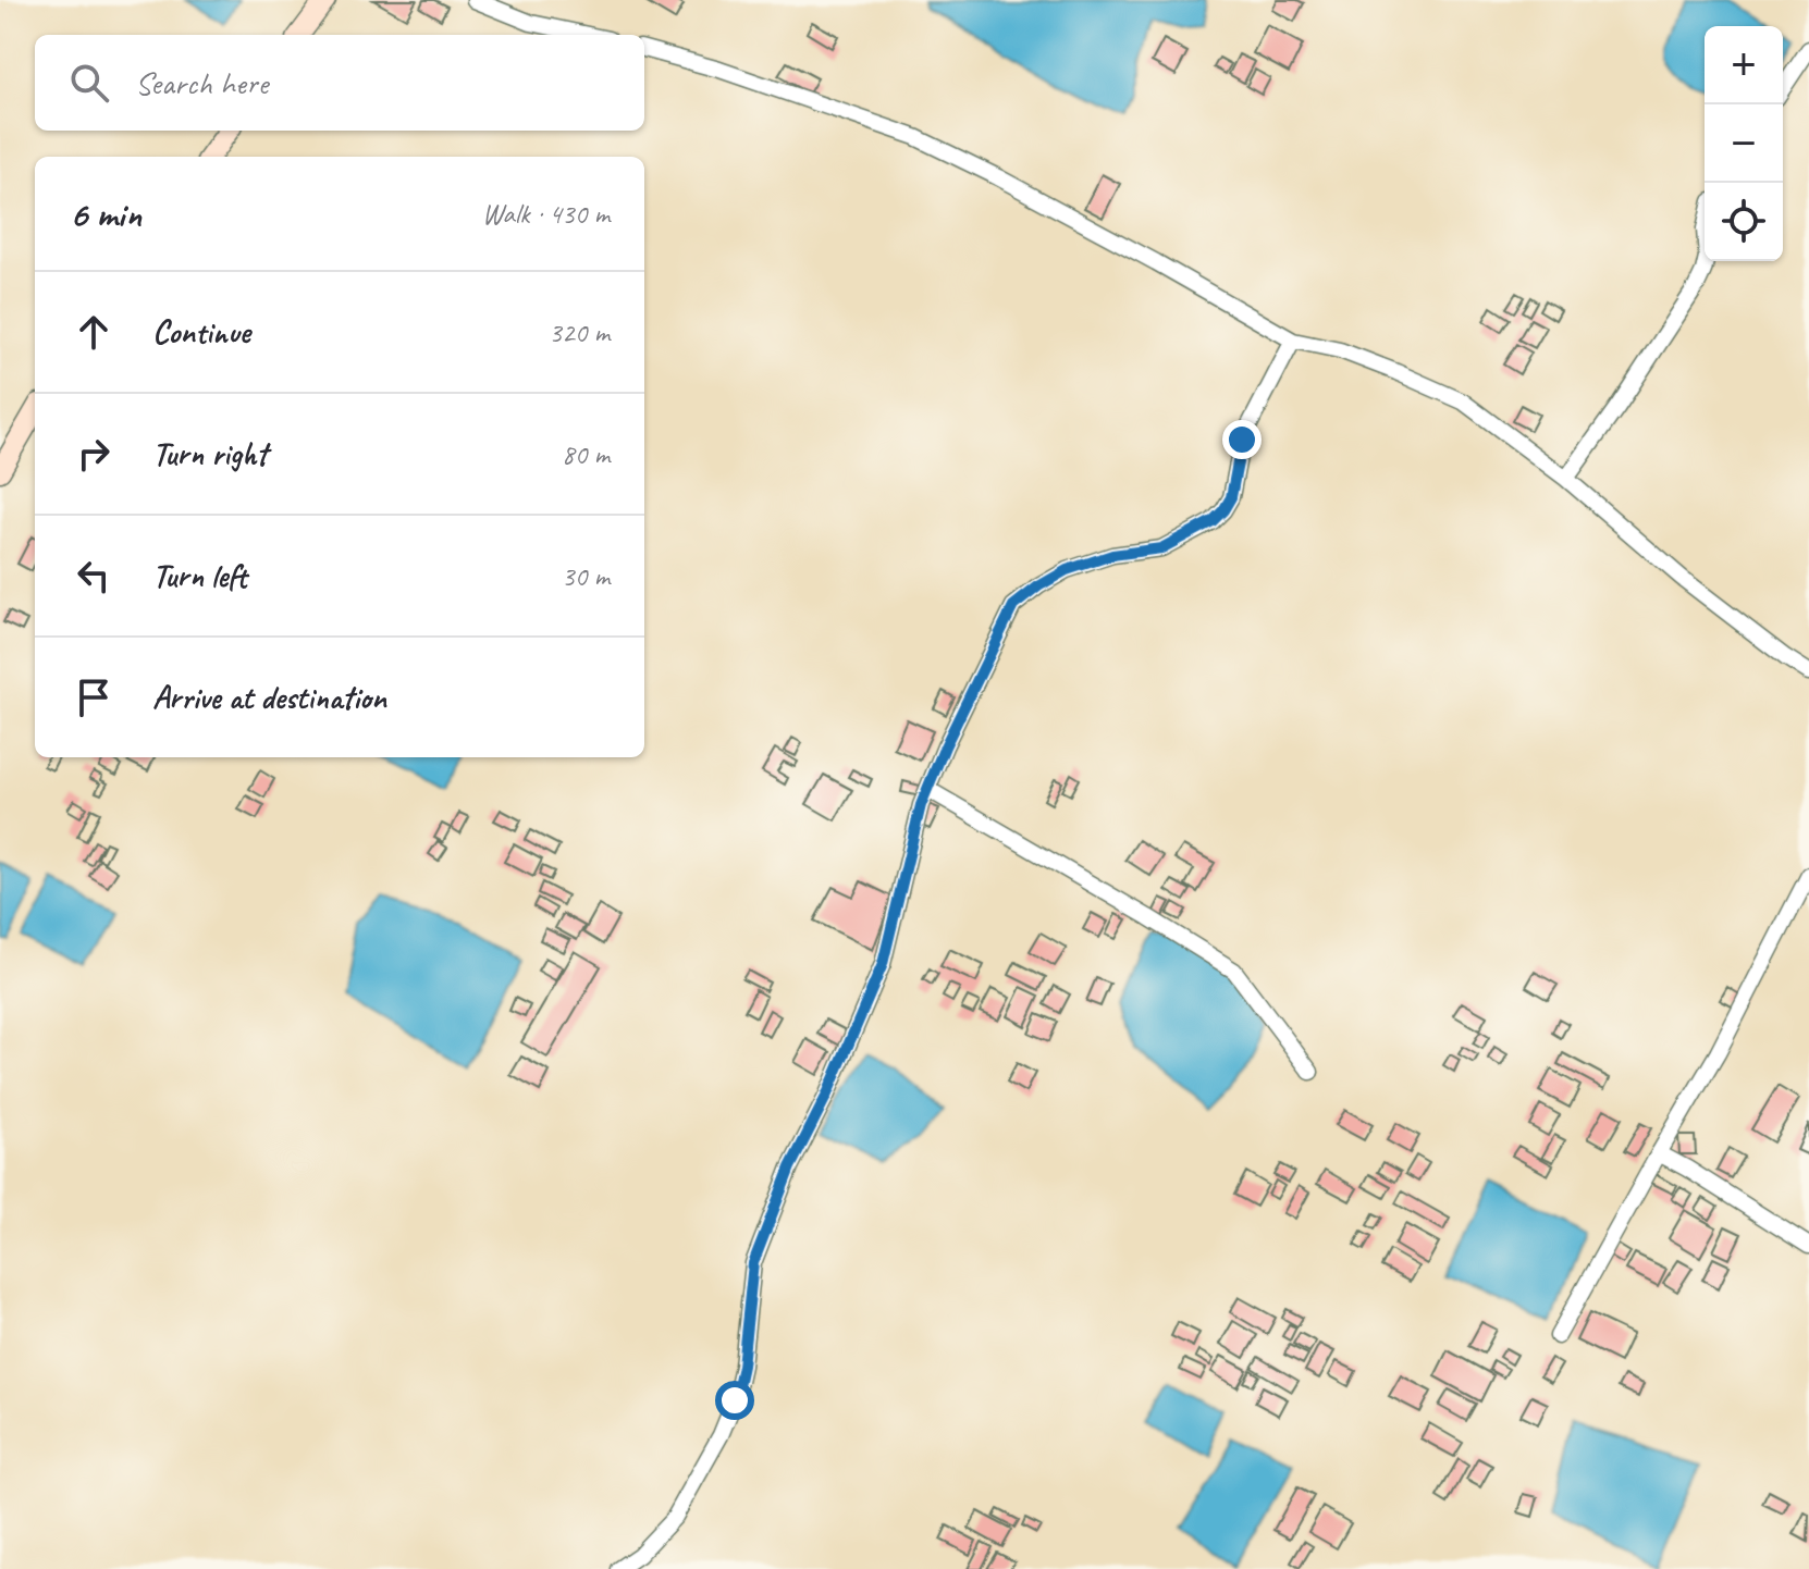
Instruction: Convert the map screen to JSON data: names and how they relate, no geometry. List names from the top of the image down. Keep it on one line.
{"page":{"map_buttons":["+","−"],"search":"Search here","heading":["6 min","Walk · 430 m"],"list":[["Continue","320 m"],["Turn right","80 m"],["Turn left","30 m"],"Arrive at destination"]}}
